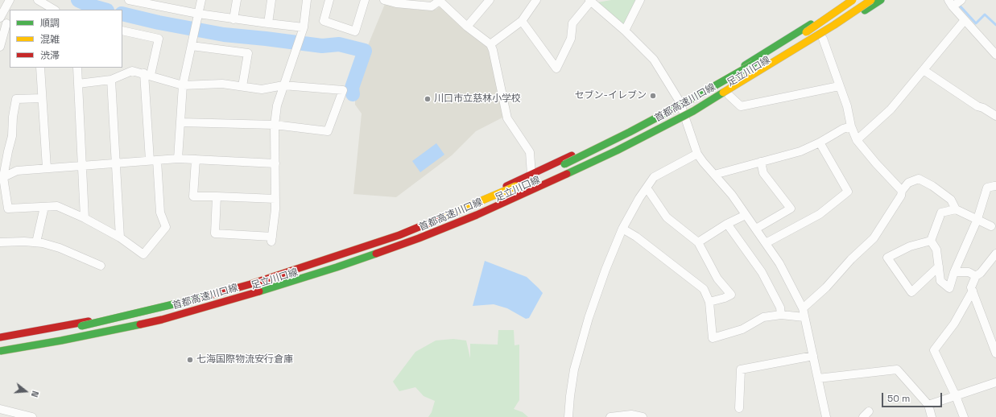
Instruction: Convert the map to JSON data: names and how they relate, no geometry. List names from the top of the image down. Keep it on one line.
{"streets":{"main road":["足立川口線","首都高速川口線"]},"places":["セブン-イレブン","川口市立慈林小学校","七海国際物流安行倉庫"],"legend":["順調","混雑","渋滞"],"scale_bar":"50 m","north":"right"}
